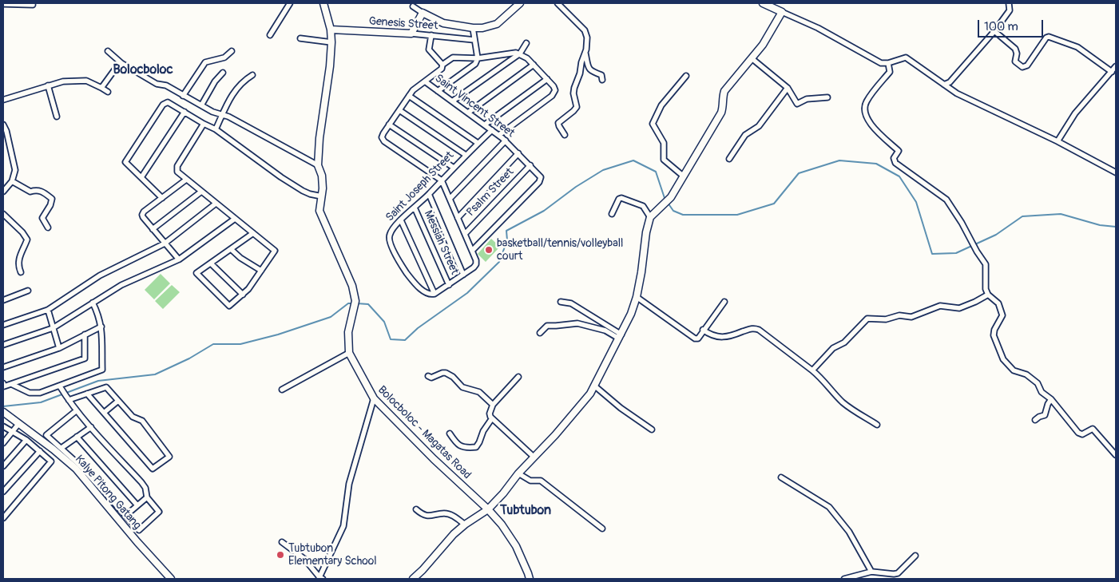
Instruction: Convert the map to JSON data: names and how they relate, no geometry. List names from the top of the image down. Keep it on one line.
{"streets":{"street":["Genesis Street","Saint Vincent Street","Saint Joseph Street","Psalm Street","Messiah Street","Bolocboloc - Magatas Road","Kalye Pitong Gatang"]},"crossings":[["Genesis Street","Bolocboloc - Magatas Road"],["Saint Vincent Street","Saint Joseph Street"],["Saint Vincent Street","Psalm Street"],["Saint Joseph Street","Messiah Street"]],"districts":["Bolocboloc","Tubtubon"],"places":["basketball/tennis/volleyball court","Tubtubon Elementary School"],"scale_bar":"100 m"}
